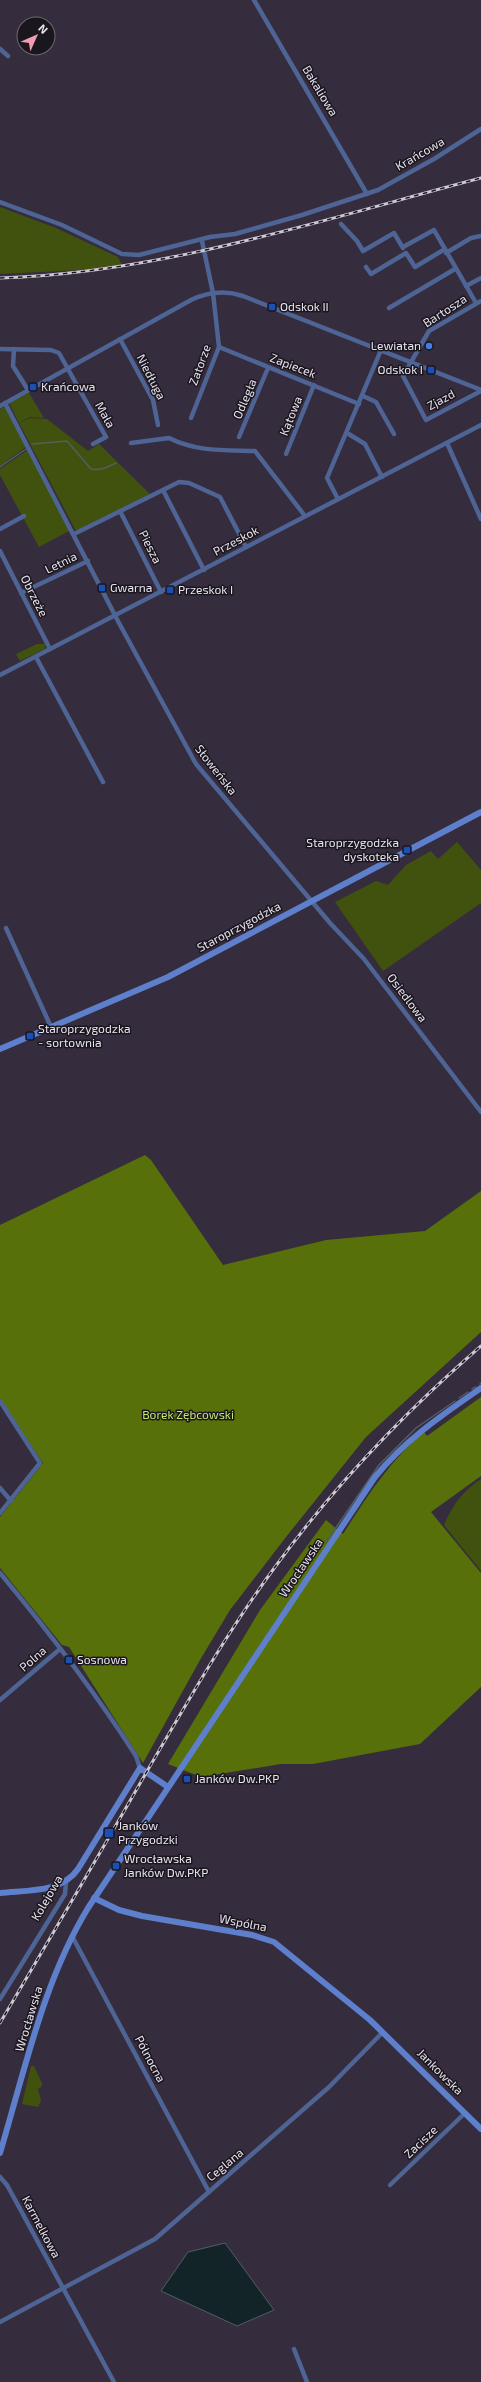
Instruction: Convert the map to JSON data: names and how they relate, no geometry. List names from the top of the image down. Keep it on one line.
{"streets":{"street":["Bakaliowa","Krańcowa","Bartosza","Zatorze","Zapiecek","Niedługa","Odległa","Zjazd","Mała","Kątowa","Przeskok","Piesza","Letnia","Obrzeże","Słoweńska","Staroprzygodzka","Osiedlowa","Wrocławska","Polna","Kolejowa","Wspólna","Północna","Jankowska","Zacisze","Ceglana","Karmelkowa"]},"crossings":[["Bakaliowa","Krańcowa"],["Krańcowa","Zatorze"],["Bartosza","Zjazd"],["Zatorze","Zapiecek"],["Zapiecek","Odległa"],["Zapiecek","Kątowa"],["Przeskok","Piesza"],["Przeskok","Obrzeże"],["Przeskok","Słoweńska"],["Letnia","Obrzeże"],["Słoweńska","Staroprzygodzka"],["Słoweńska","Osiedlowa"],["Staroprzygodzka","Osiedlowa"],["Wrocławska","Wspólna"],["Wrocławska","Północna"],["Wspólna","Jankowska"],["Wspólna","Ceglana"],["Północna","Ceglana"],["Jankowska","Zacisze"],["Jankowska","Ceglana"],["Ceglana","Karmelkowa"]],"parks":["Borek Zębcowski"],"places":{"transit":["Odskok II","Odskok I","Krańcowa","Gwarna","Przeskok I","Staroprzygodzka dyskoteka","Staroprzygodzka - sortownia","Sosnowa","Janków Dw.PKP","Janków Przygodzki","Wrocławska Janków Dw.PKP"],"other":["Lewiatan"]},"north":"top right"}
